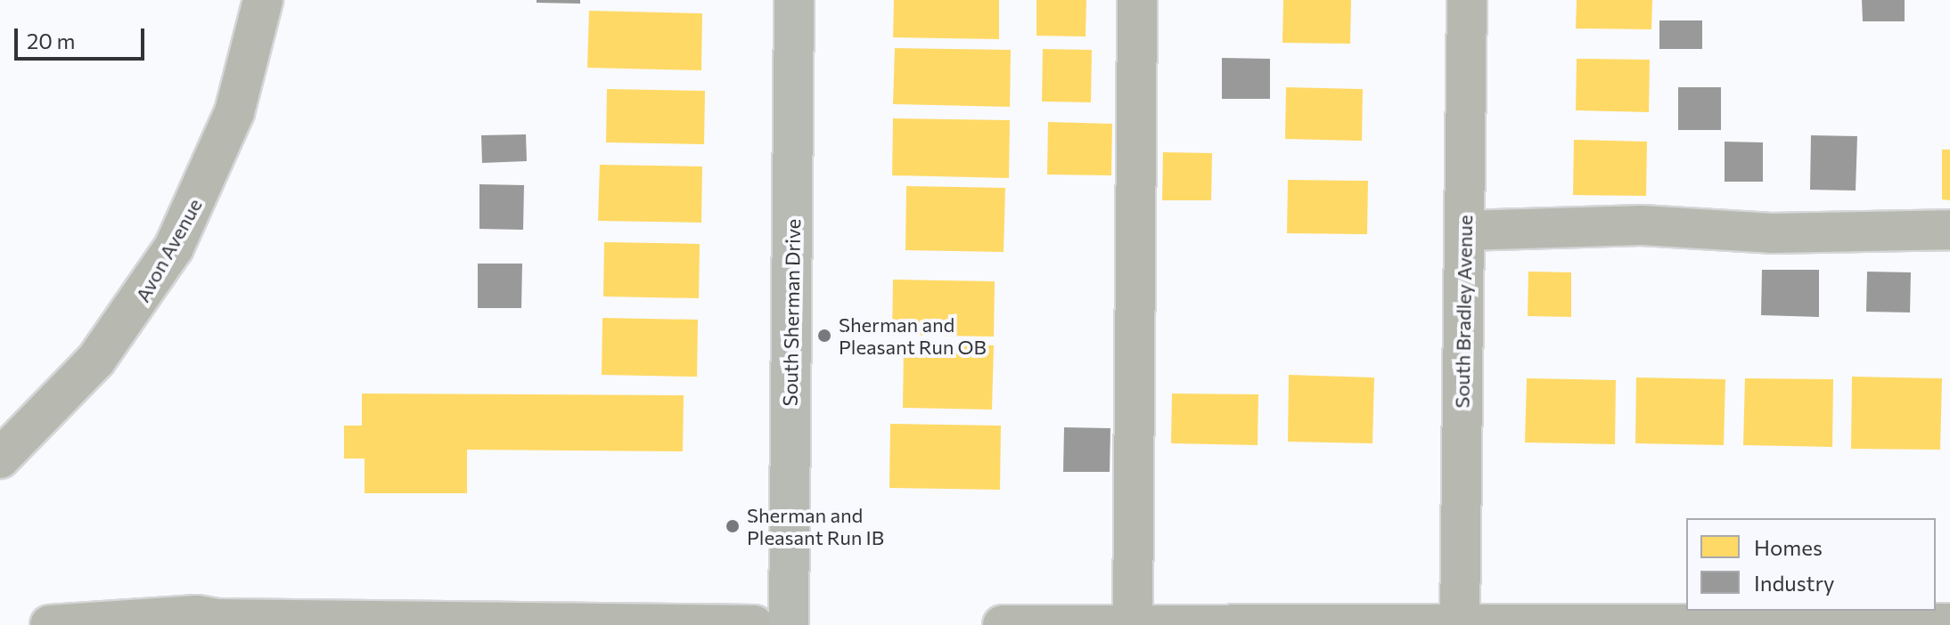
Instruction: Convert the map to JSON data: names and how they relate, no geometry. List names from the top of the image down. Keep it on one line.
{"streets":{"main road":["South Sherman Drive"],"street":["Avon Avenue","South Bradley Avenue"]},"places":["Sherman and Pleasant Run OB","Sherman and Pleasant Run IB"],"legend":["Homes","Industry"],"scale_bar":"20 m"}
